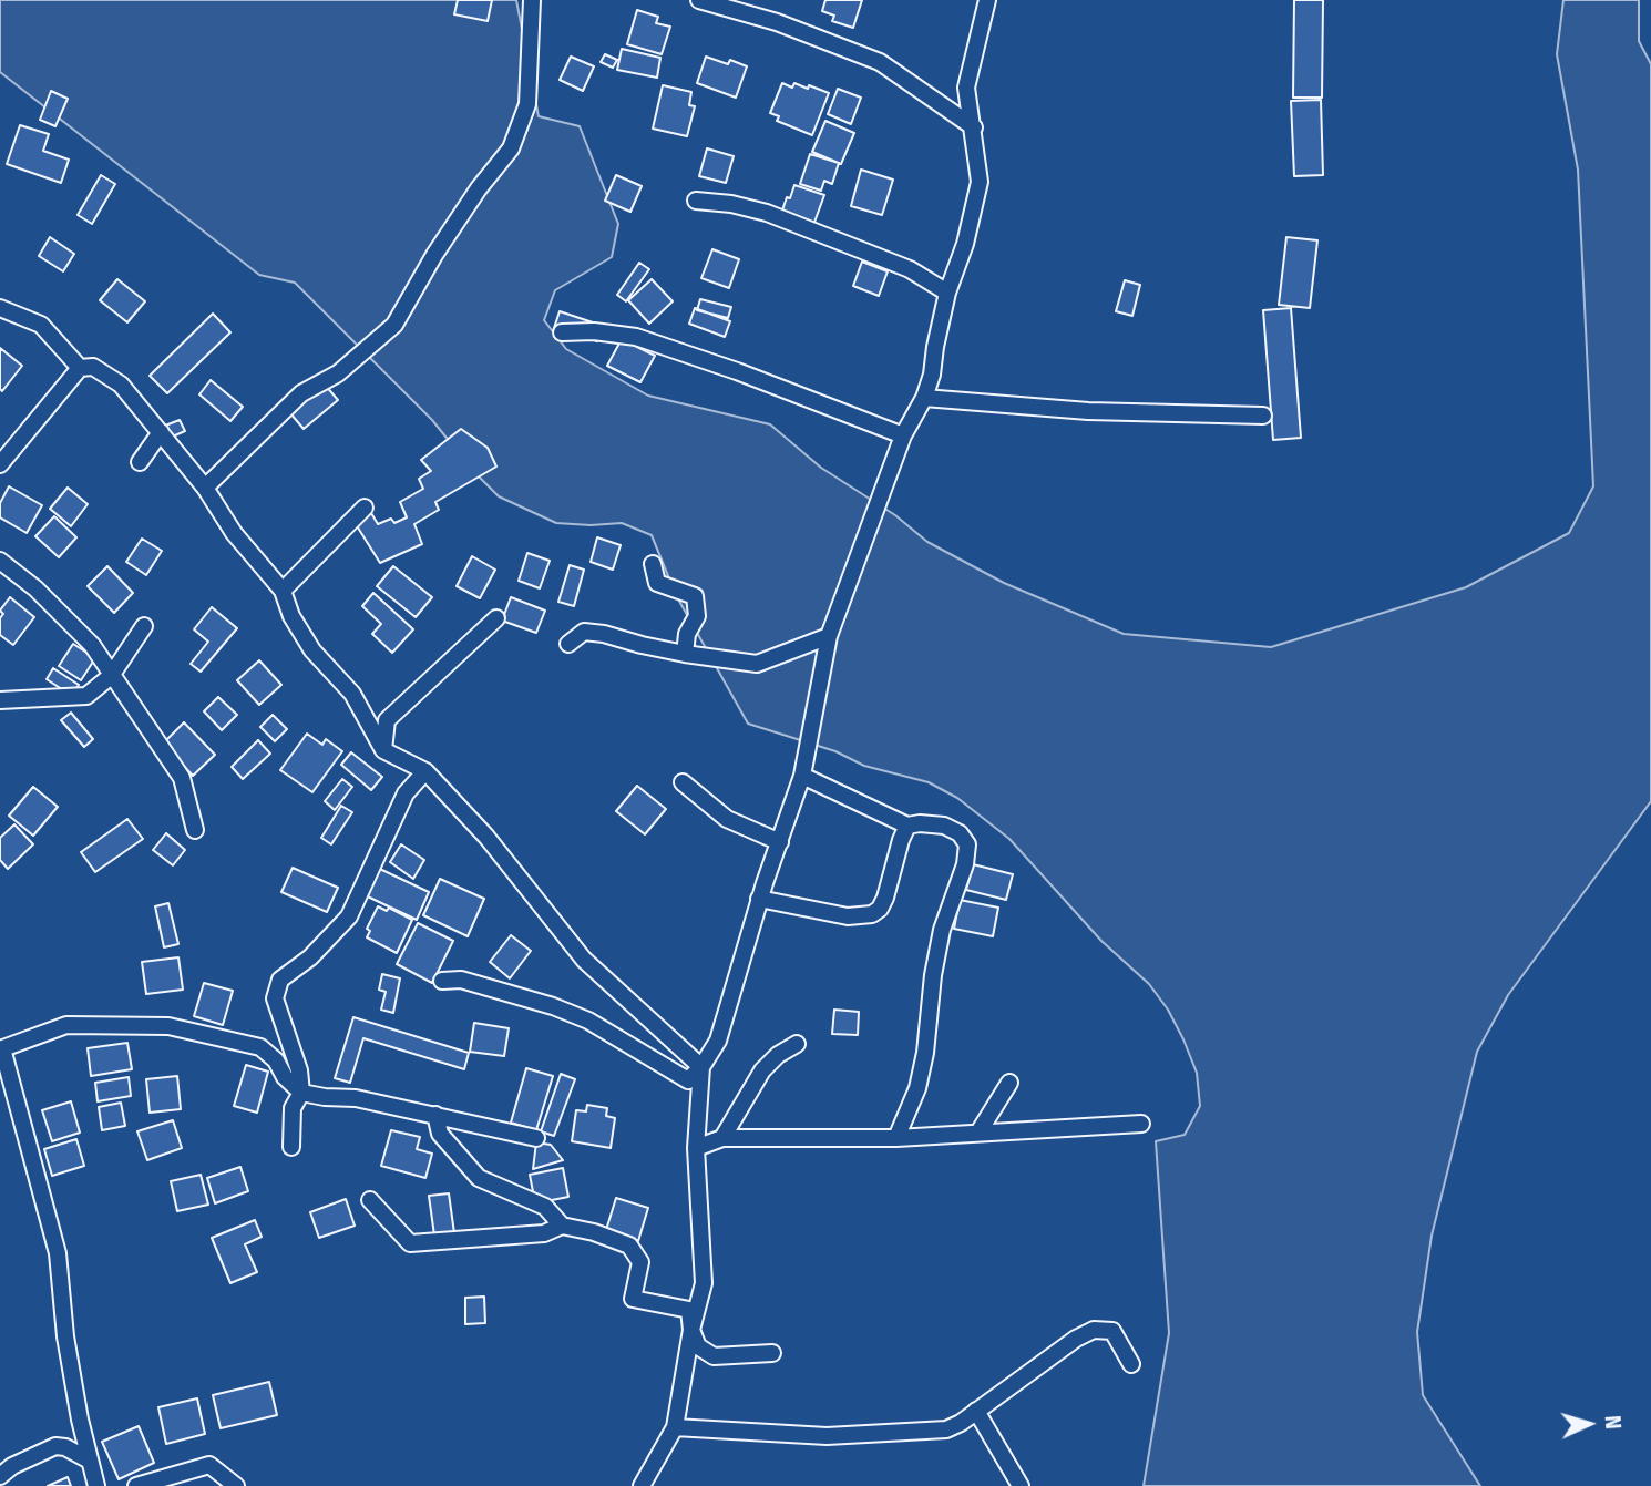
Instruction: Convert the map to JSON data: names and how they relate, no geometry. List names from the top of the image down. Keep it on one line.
{"north":"right"}
